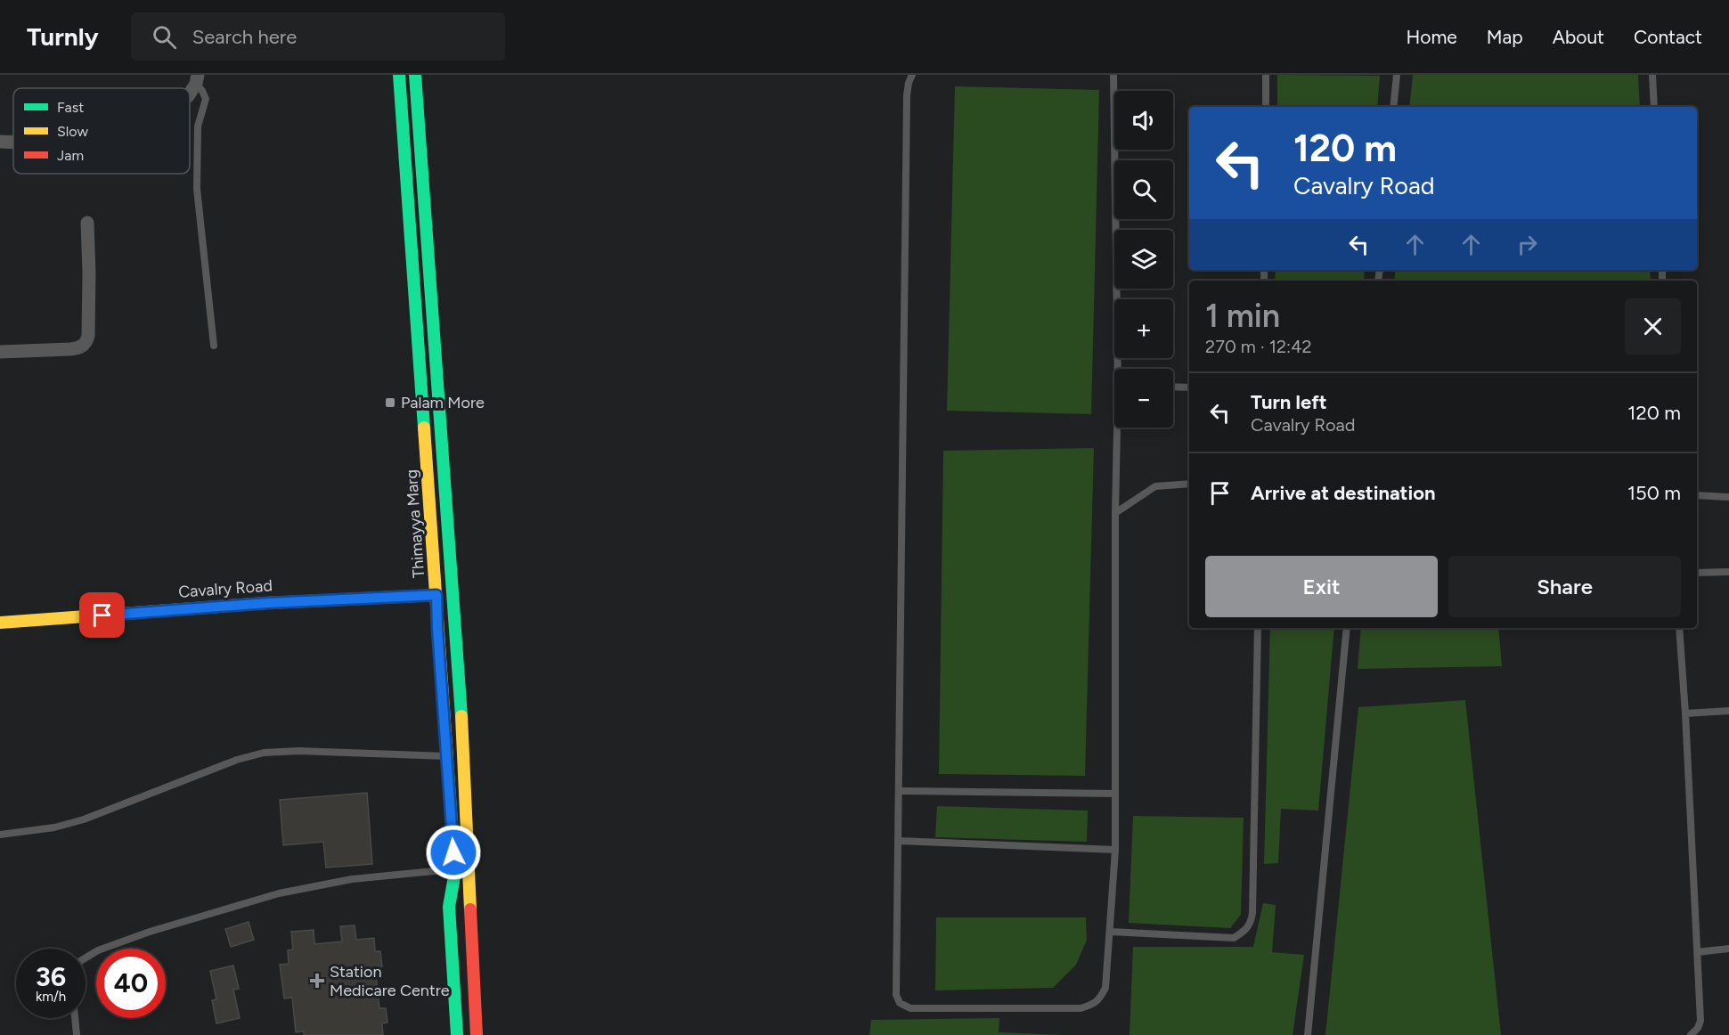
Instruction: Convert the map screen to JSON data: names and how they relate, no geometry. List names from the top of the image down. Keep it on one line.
{"streets":{"street":["Thimayya Marg","Cavalry Road"]},"crossings":[["Thimayya Marg","Cavalry Road"]],"places":{"transit":["Palam More"],"health":["Station Medicare Centre"]},"legend":["Fast","Slow","Jam"],"page":{"header":"Turnly","search":"Search here","nav":["Home","Map","About","Contact"],"map_buttons":["+","−"],"turn":["120 m","Cavalry Road"],"heading":["1 min","270 m · 12:42"],"list":[{"name":"Turn left","note":"Cavalry Road","value":"120 m"},{"name":"Arrive at destination","value":"150 m"}],"buttons":["Exit","Share"],"speed":"36 km/h","limit":"40"}}
